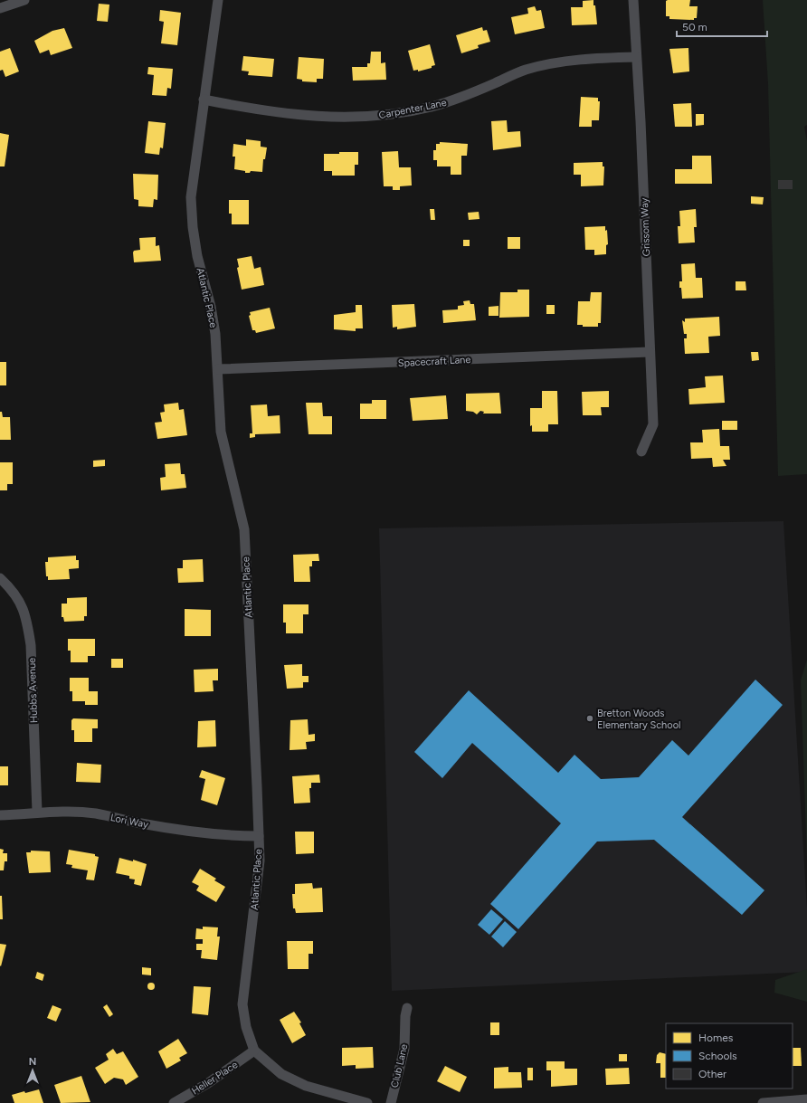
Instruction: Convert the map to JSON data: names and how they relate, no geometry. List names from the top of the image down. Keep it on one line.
{"streets":{"street":["Carpenter Lane","Grissom Way","Atlantic Place","Spacecraft Lane","Hubbs Avenue","Lori Way","Club Lane","Heller Place"]},"crossings":[["Carpenter Lane","Grissom Way"],["Carpenter Lane","Atlantic Place"],["Grissom Way","Spacecraft Lane"],["Atlantic Place","Spacecraft Lane"],["Atlantic Place","Lori Way"],["Atlantic Place","Heller Place"],["Hubbs Avenue","Lori Way"]],"places":["Bretton Woods Elementary School"],"legend":["Homes","Schools","Other"],"scale_bar":"50 m","north":"top"}
